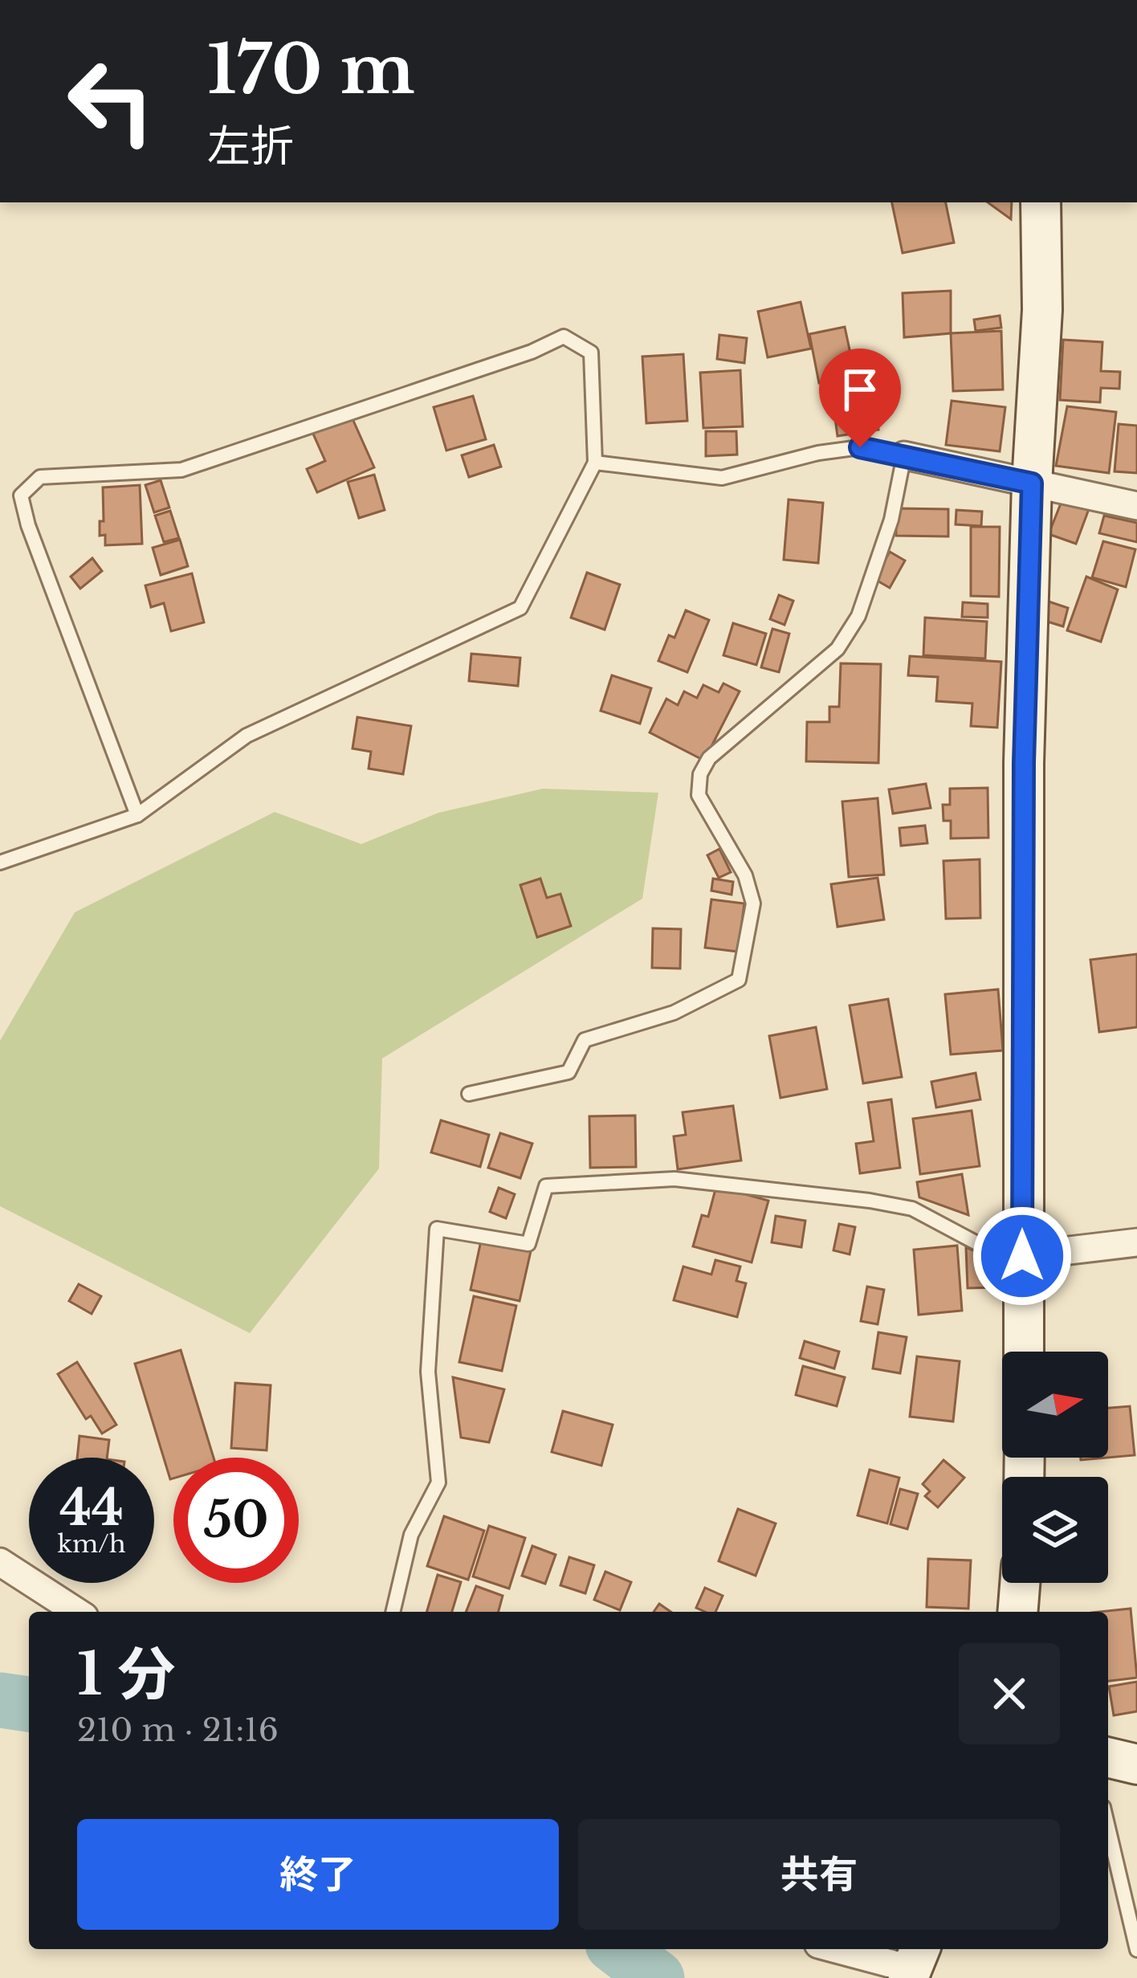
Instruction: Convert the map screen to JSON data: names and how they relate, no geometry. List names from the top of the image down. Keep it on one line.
{"north":"right","page":{"turn":["170 m","左折"],"speed":"44 km/h","limit":"50","heading":["1 分","210 m · 21:16"],"buttons":["終了","共有"]}}
